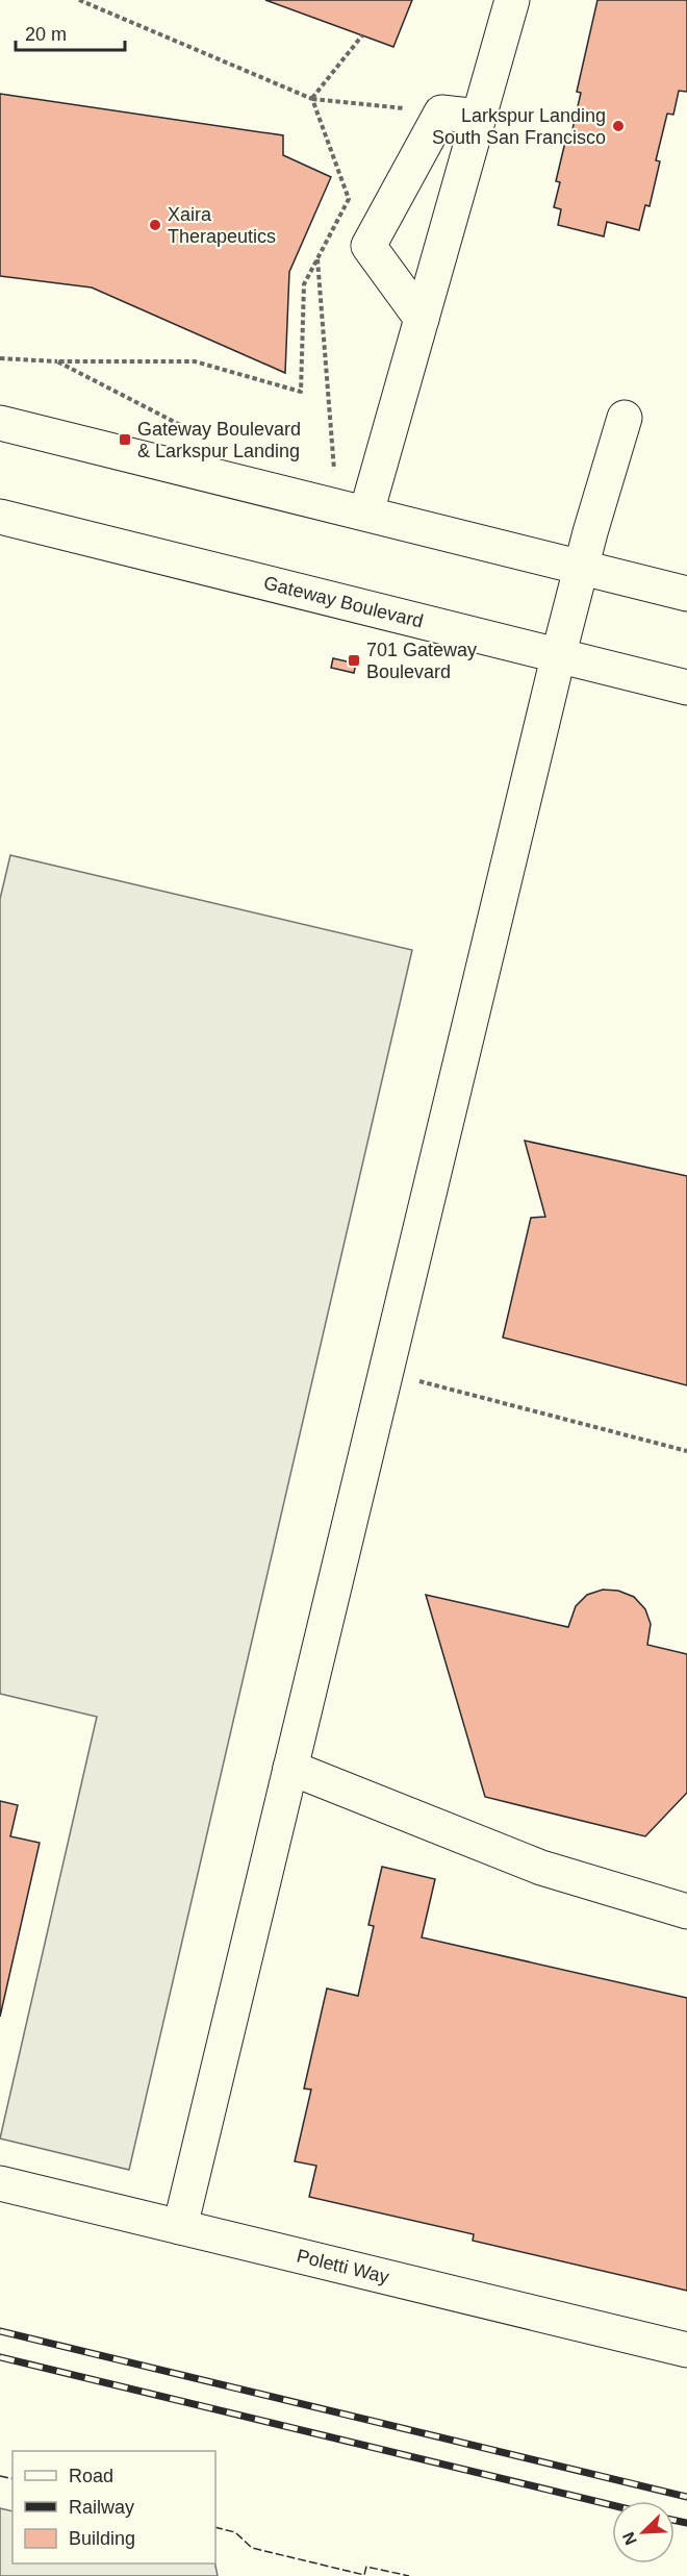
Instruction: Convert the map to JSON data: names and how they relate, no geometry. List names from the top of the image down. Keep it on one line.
{"streets":{"main road":["Gateway Boulevard","Poletti Way"]},"places":{"other":["Larkspur Landing South San Francisco","Xaira Therapeutics"],"transit":["Gateway Boulevard & Larkspur Landing","701 Gateway Boulevard"]},"legend":["Road","Railway","Building"],"scale_bar":"20 m","north":"bottom left"}
